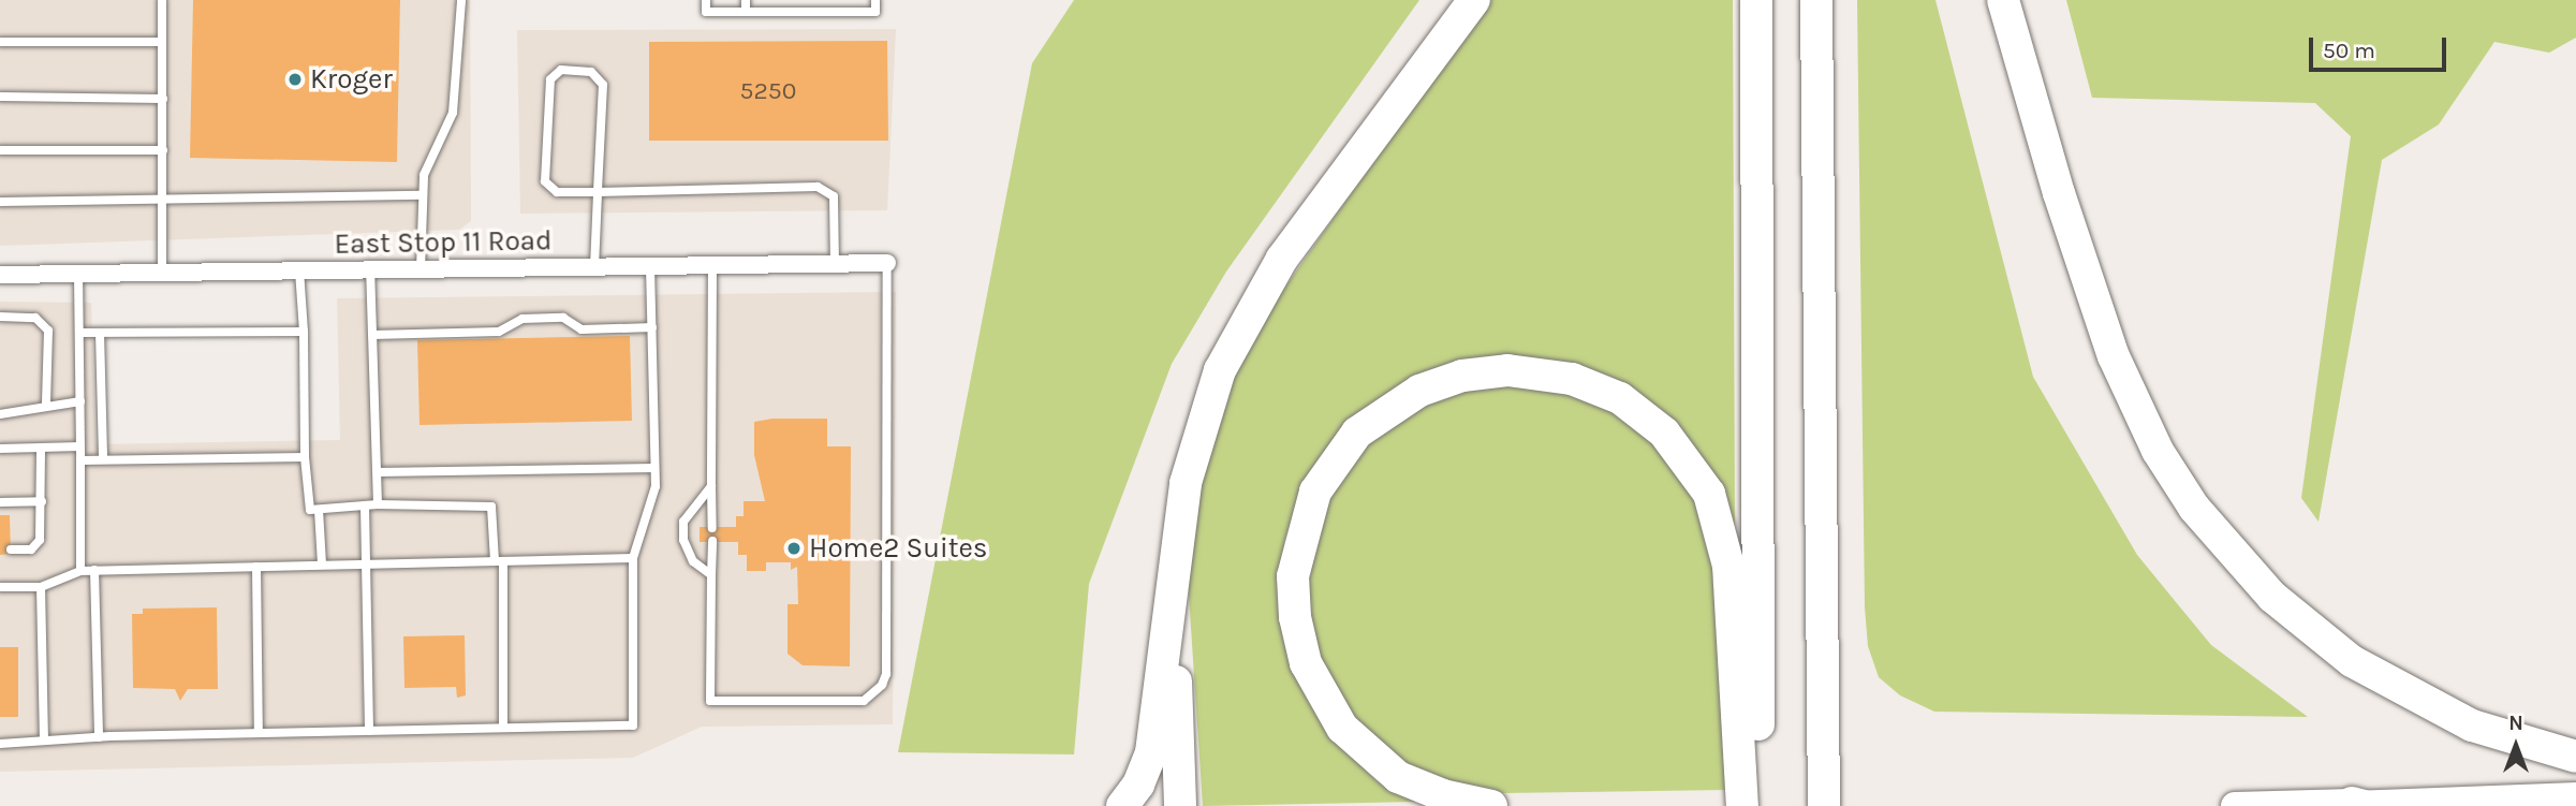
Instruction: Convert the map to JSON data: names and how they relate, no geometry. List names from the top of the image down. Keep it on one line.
{"streets":{"street":["East Stop 11 Road"]},"places":["Kroger","Home2 Suites"],"house_numbers":["5250"],"scale_bar":"50 m","north":"top"}
